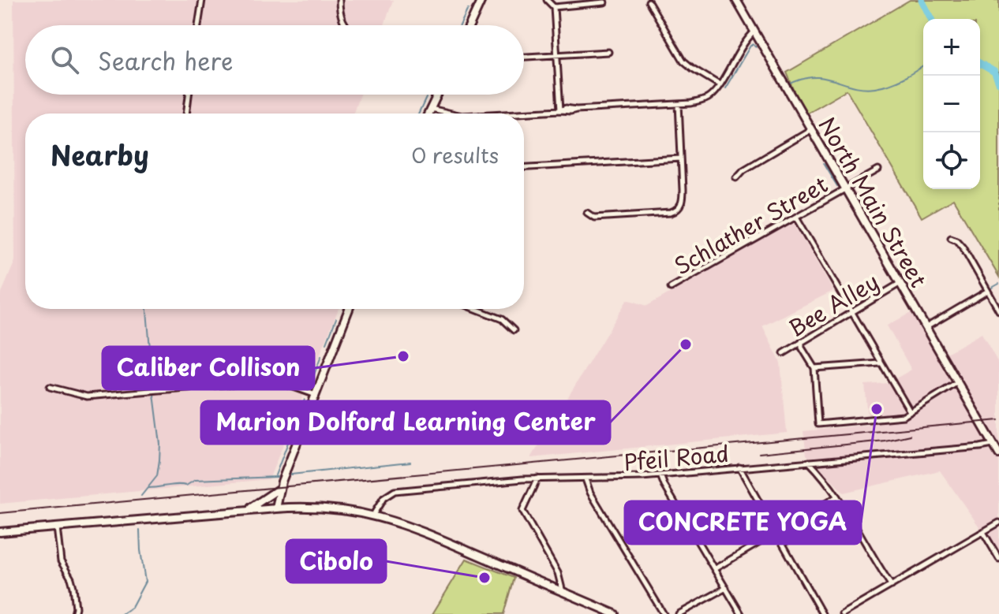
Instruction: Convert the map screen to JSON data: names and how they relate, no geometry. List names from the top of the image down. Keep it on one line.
{"streets":{"main road":["North Main Street"],"street":["Schlather Street","Bee Alley","Pfeil Road"]},"crossings":[["North Main Street","Schlather Street"],["North Main Street","Bee Alley"],["North Main Street","Pfeil Road"]],"places":["Marion Dolford Learning Center","Caliber Collison","CONCRETE YOGA","Cibolo"],"page":{"map_buttons":["+","−"],"search":"Search here","heading":["Nearby","0 results"]}}
